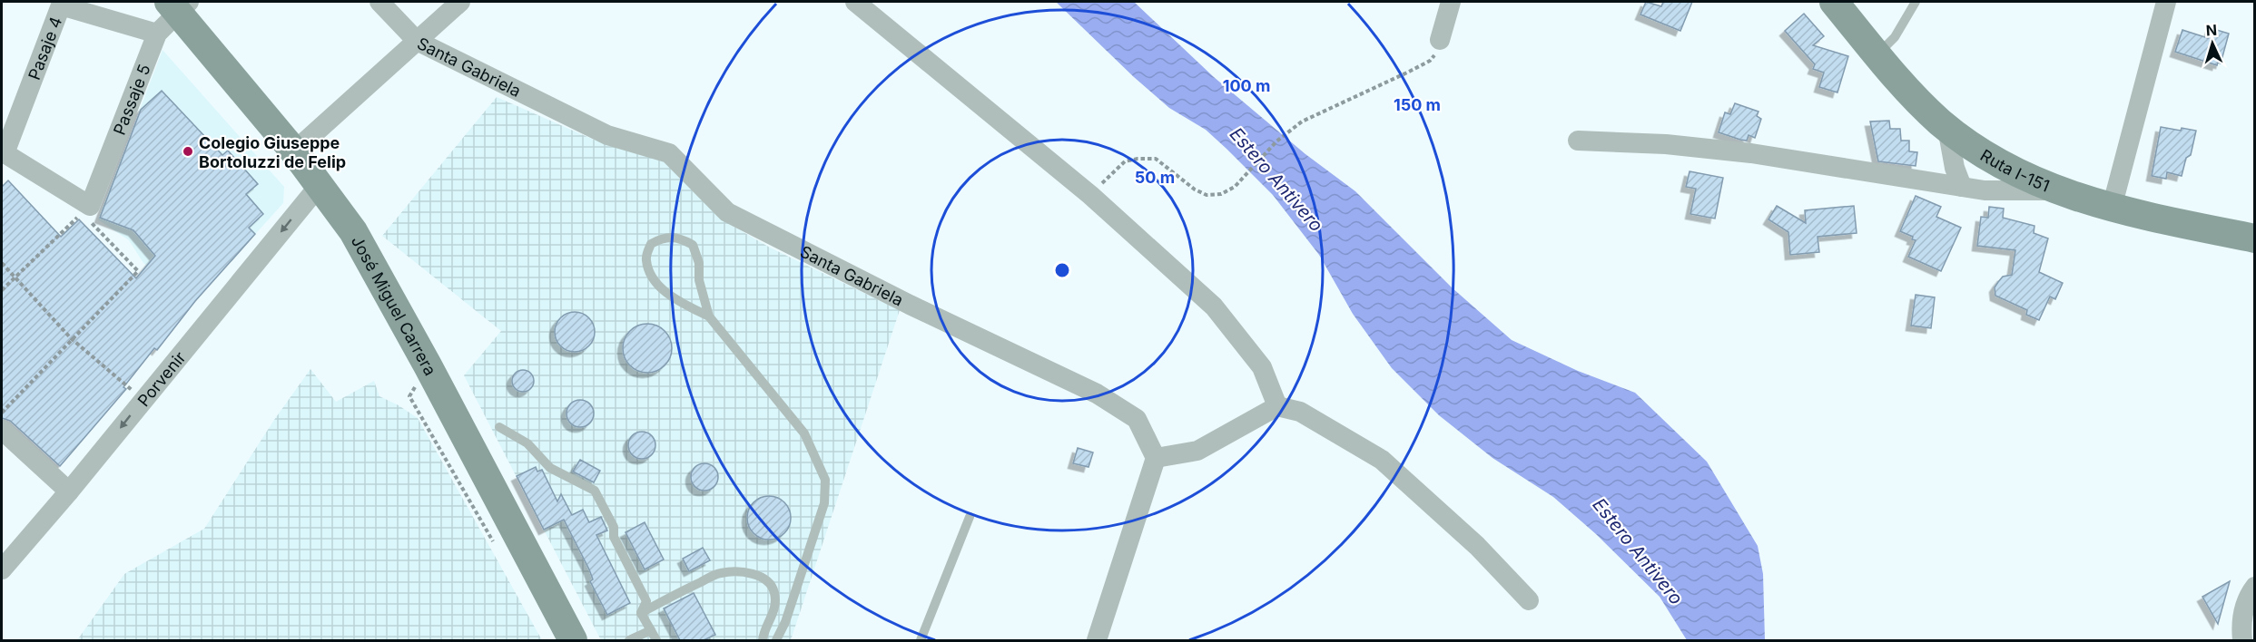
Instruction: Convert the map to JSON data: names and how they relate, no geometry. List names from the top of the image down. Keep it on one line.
{"streets":{"street":["Pasaje 4","Santa Gabriela","Passaje 5","Ruta I-151","José Miguel Carrera","Porvenir"]},"crossings":[["Pasaje 4","Passaje 5"],["Passaje 5","José Miguel Carrera"],["José Miguel Carrera","Porvenir"]],"one_way":["Porvenir"],"water":["Estero Antivero"],"places":["Colegio Giuseppe Bortoluzzi de Felip"],"north":"top","rings":["100 m","150 m","50 m"]}
